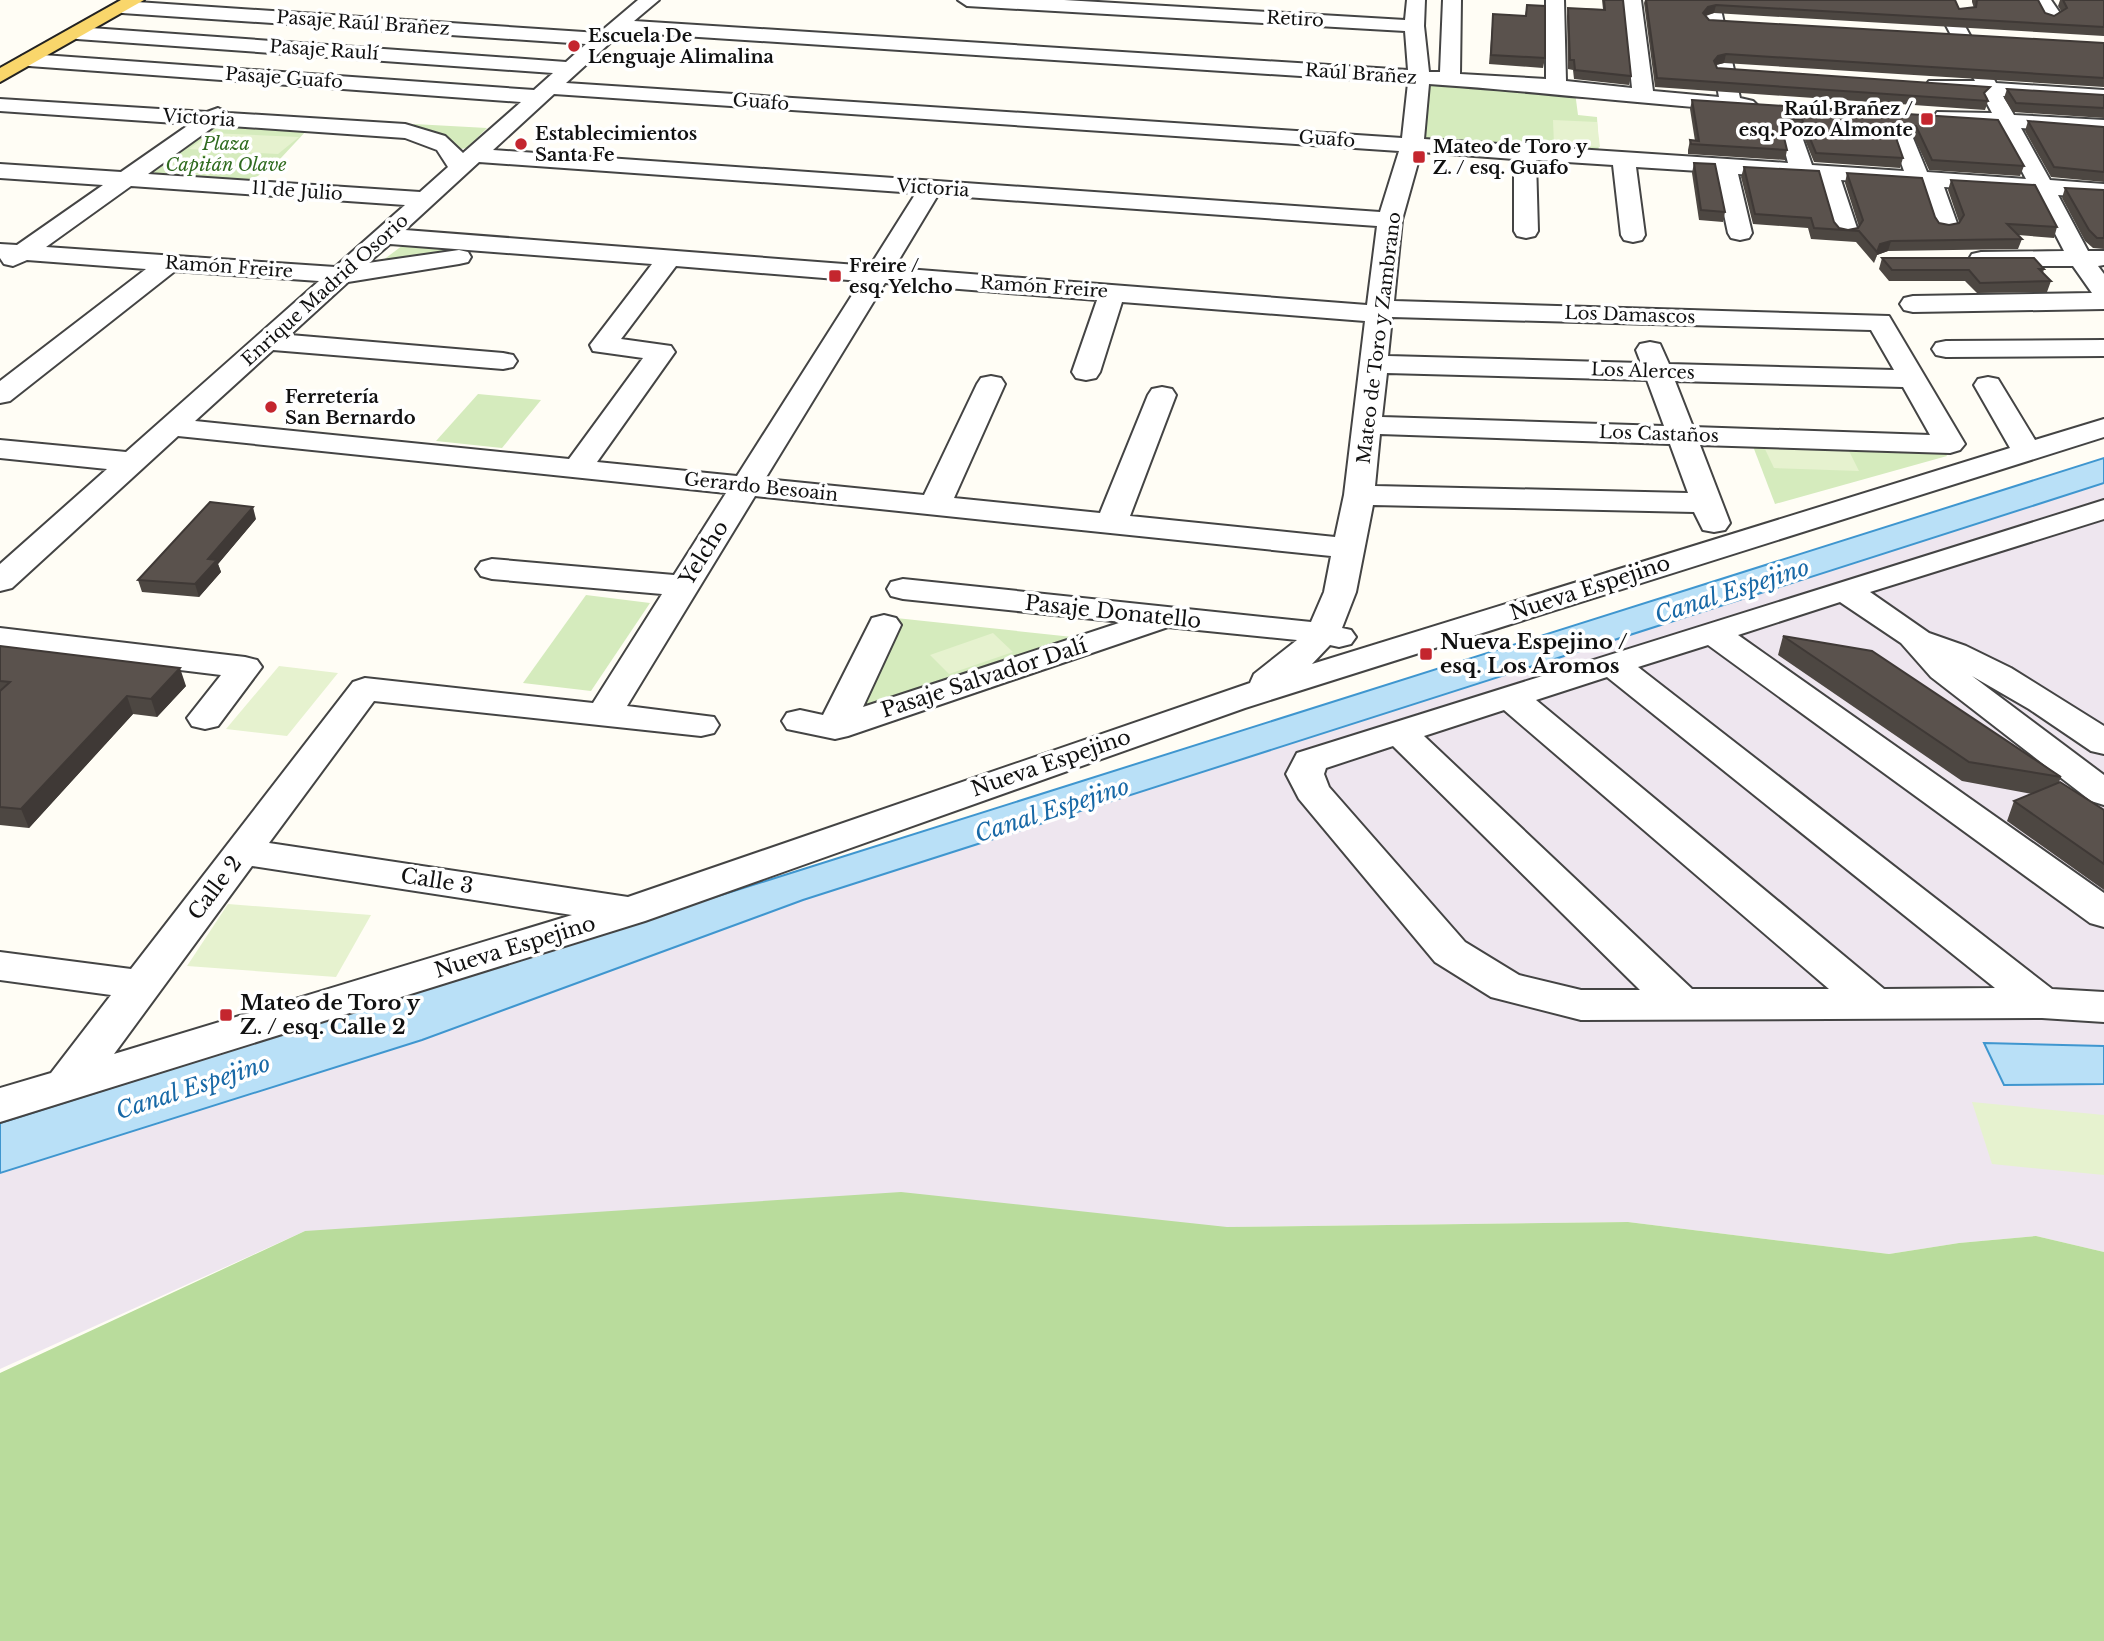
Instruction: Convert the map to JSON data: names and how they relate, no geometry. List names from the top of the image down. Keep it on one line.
{"streets":{"street":["Retiro","Pasaje Raúl Brañez","Pasaje Raulí","Raúl Brañez","Pasaje Guafo","Guafo","Victoria","11 de Julio","Ramón Freire","Enrique Madrid Osorio","Los Damascos","Mateo de Toro y Zambrano","Los Alerces","Los Castaños","Gerardo Besoain","Yelcho","Nueva Espejino","Pasaje Donatello","Pasaje Salvador Dalí","Calle 3","Calle 2"]},"crossings":[["Retiro","Mateo de Toro y Zambrano"],["Pasaje Raúl Brañez","Raúl Brañez"],["Pasaje Raúl Brañez","Enrique Madrid Osorio"],["Pasaje Raulí","Enrique Madrid Osorio"],["Raúl Brañez","Enrique Madrid Osorio"],["Raúl Brañez","Mateo de Toro y Zambrano"],["Pasaje Guafo","Guafo"],["Pasaje Guafo","Enrique Madrid Osorio"],["Guafo","Enrique Madrid Osorio"],["Guafo","Mateo de Toro y Zambrano"],["Victoria","Enrique Madrid Osorio"],["Victoria","Mateo de Toro y Zambrano"],["Victoria","Yelcho"],["11 de Julio","Enrique Madrid Osorio"],["Ramón Freire","Enrique Madrid Osorio"],["Ramón Freire","Los Damascos"],["Ramón Freire","Mateo de Toro y Zambrano"],["Ramón Freire","Yelcho"],["Enrique Madrid Osorio","Gerardo Besoain"],["Los Damascos","Mateo de Toro y Zambrano"],["Los Damascos","Los Alerces"],["Los Damascos","Los Castaños"],["Mateo de Toro y Zambrano","Los Alerces"],["Mateo de Toro y Zambrano","Los Castaños"],["Mateo de Toro y Zambrano","Gerardo Besoain"],["Mateo de Toro y Zambrano","Nueva Espejino"],["Mateo de Toro y Zambrano","Pasaje Donatello"],["Los Alerces","Los Castaños"],["Gerardo Besoain","Yelcho"],["Yelcho","Calle 2"],["Nueva Espejino","Calle 3"],["Nueva Espejino","Calle 2"],["Pasaje Donatello","Pasaje Salvador Dalí"],["Calle 3","Calle 2"]],"water":["Canal Espejino"],"parks":["Plaza Capitán Olave"],"places":{"other":["Escuela De Lenguaje Alimalina","Establecimientos Santa Fe","Ferretería San Bernardo"],"transit":["Raúl Brañez / esq. Pozo Almonte","Mateo de Toro y Z. / esq. Guafo","Freire / esq. Yelcho","Nueva Espejino / esq. Los Aromos","Mateo de Toro y Z. / esq. Calle 2"]}}
